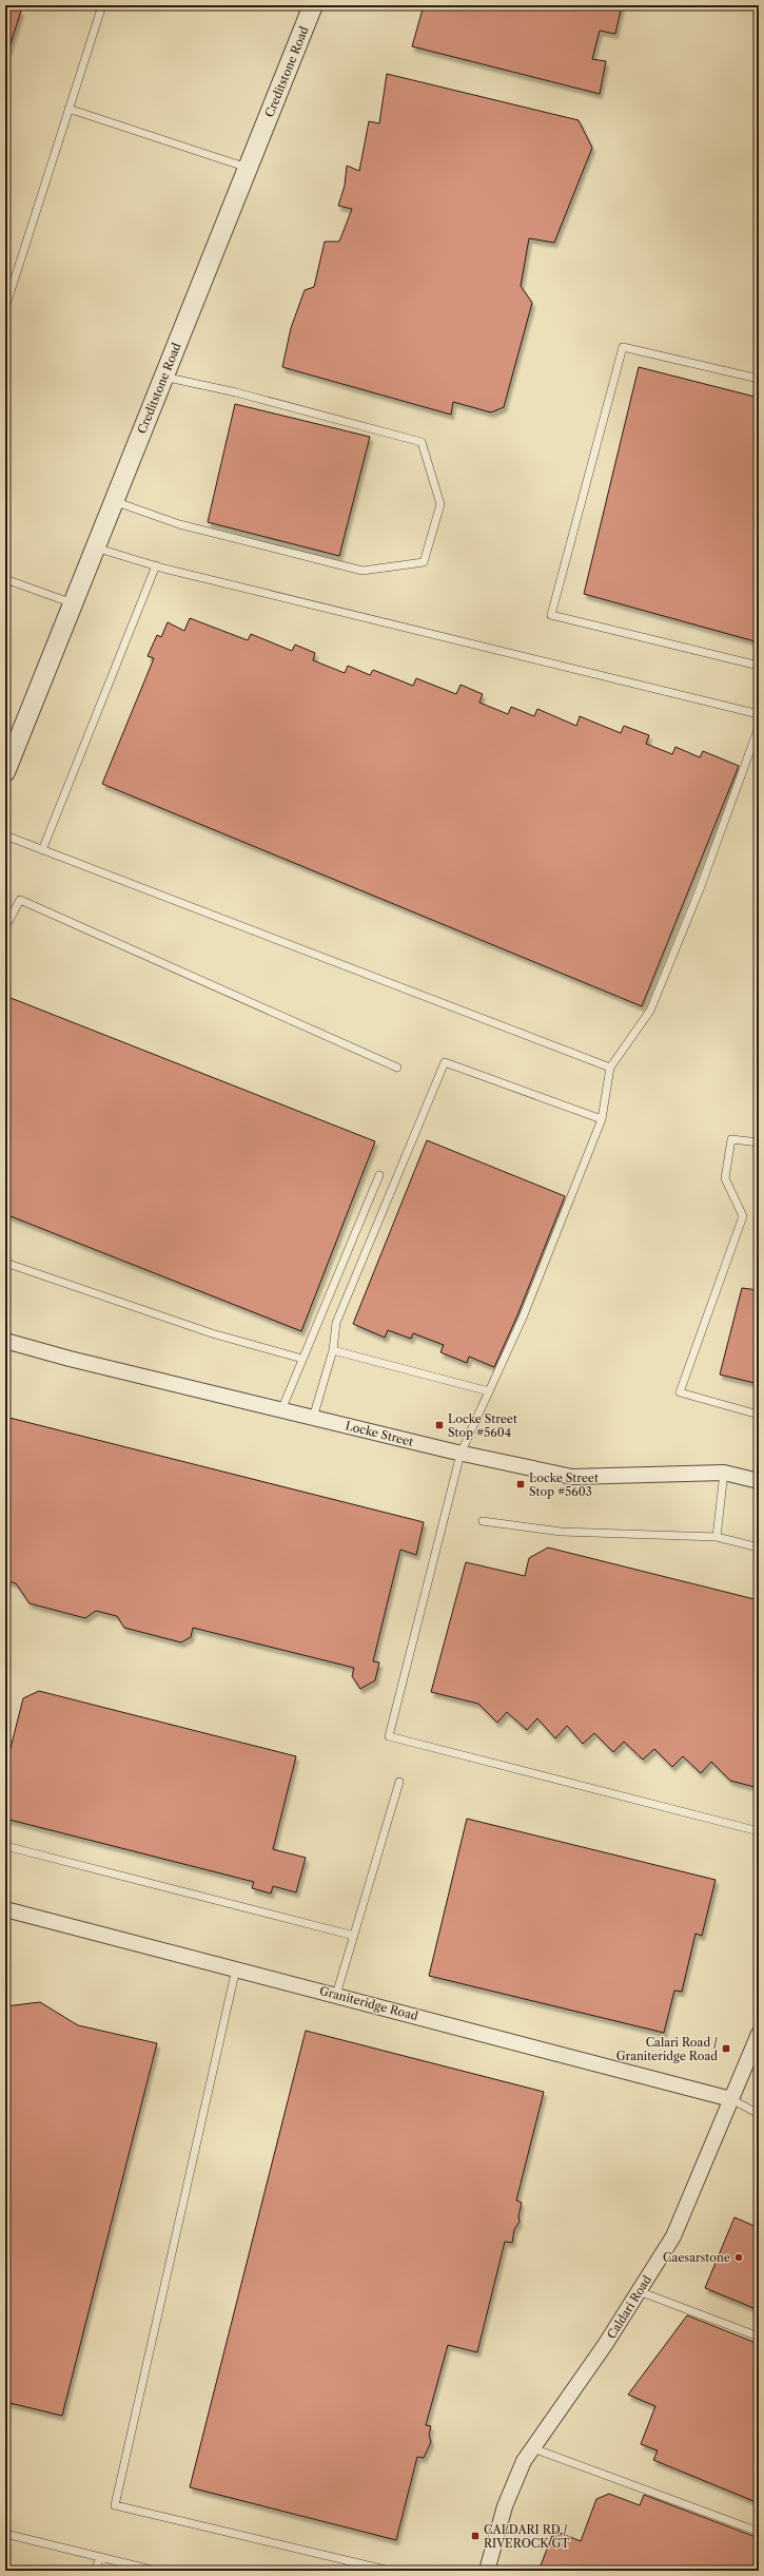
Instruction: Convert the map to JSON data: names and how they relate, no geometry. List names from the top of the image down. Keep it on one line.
{"streets":{"street":["Creditstone Road","Locke Street","Graniteridge Road","Caldari Road"]},"crossings":[["Graniteridge Road","Caldari Road"]],"places":{"transit":["Locke Street Stop #5604","Locke Street Stop #5603","Calari Road / Graniteridge Road","CALDARI RD / RIVEROCK GT"],"other":["Caesarstone"]}}
